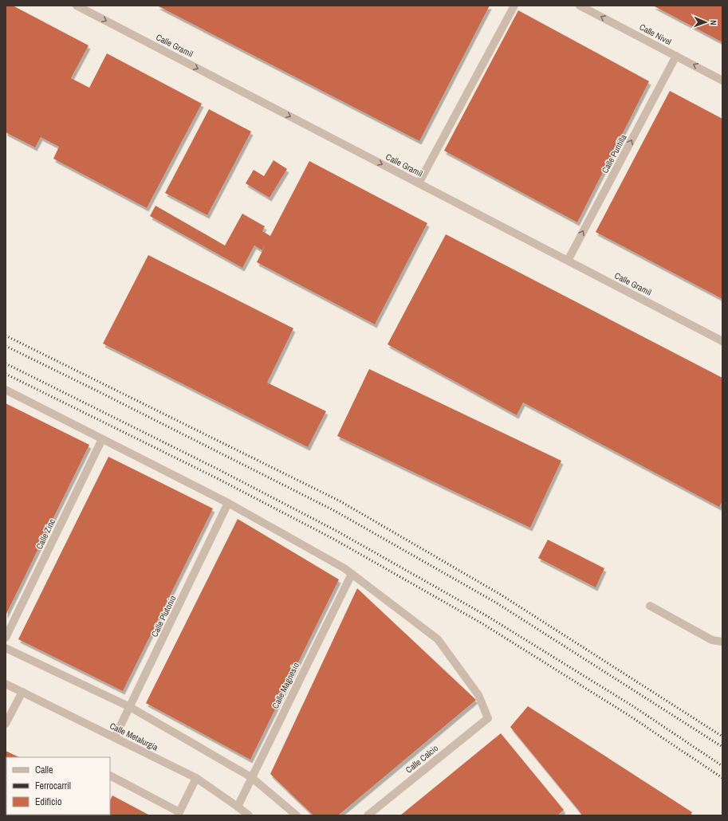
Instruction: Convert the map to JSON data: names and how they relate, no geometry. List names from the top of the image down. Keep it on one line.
{"streets":{"street":["Calle Nivel","Calle Gramil","Calle Puntilla","Calle Zinc","Calle Plutonio","Calle Magnesio","Calle Metalurgia","Calle Calcio"]},"crossings":[["Calle Nivel","Calle Puntilla"],["Calle Gramil","Calle Puntilla"],["Calle Plutonio","Calle Metalurgia"],["Calle Magnesio","Calle Metalurgia"],["Calle Magnesio","Calle Calcio"]],"one_way":["Calle Nivel","Calle Gramil","Calle Puntilla"],"legend":["Calle","Ferrocarril","Edificio"],"north":"right"}
